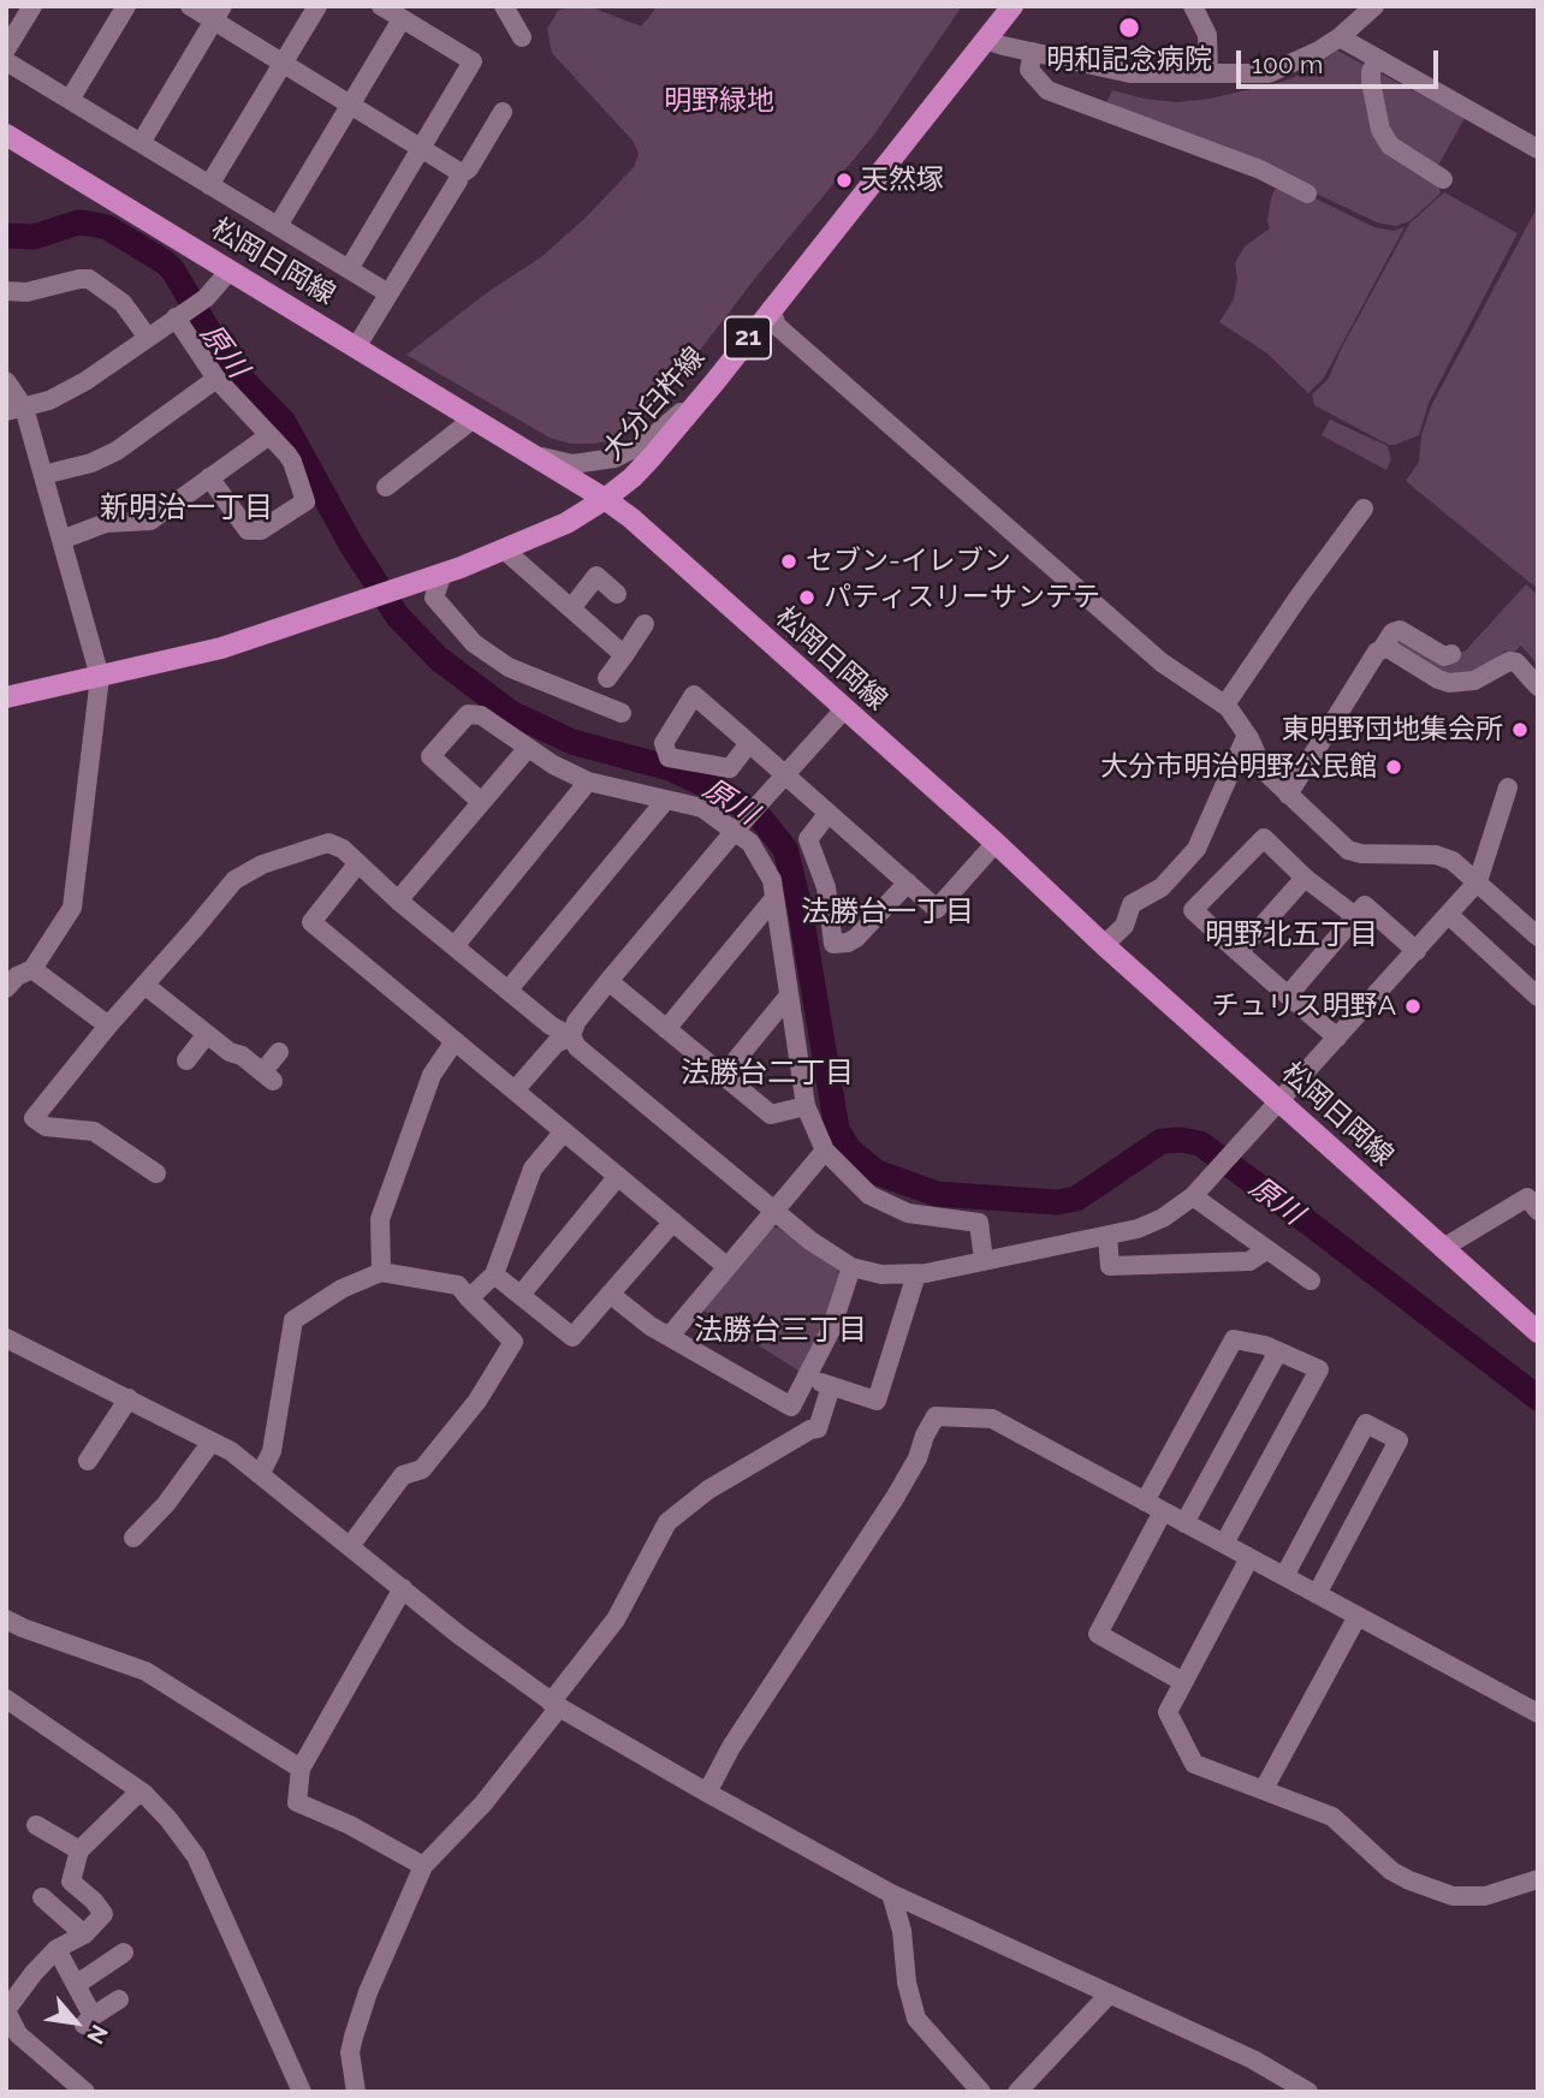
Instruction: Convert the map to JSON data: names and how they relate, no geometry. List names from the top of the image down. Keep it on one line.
{"streets":{"main road":["松岡日岡線","21","大分臼杵線"]},"crossings":[["松岡日岡線","大分臼杵線"]],"districts":["新明治一丁目","法勝台一丁目","明野北五丁目","法勝台二丁目","法勝台三丁目"],"water":["原川"],"parks":["明野緑地"],"places":["明和記念病院","天然塚","セブン-イレブン","パティスリーサンテテ","東明野団地集会所","大分市明治明野公民館","チュリス明野A"],"scale_bar":"100 m","north":"bottom right"}
